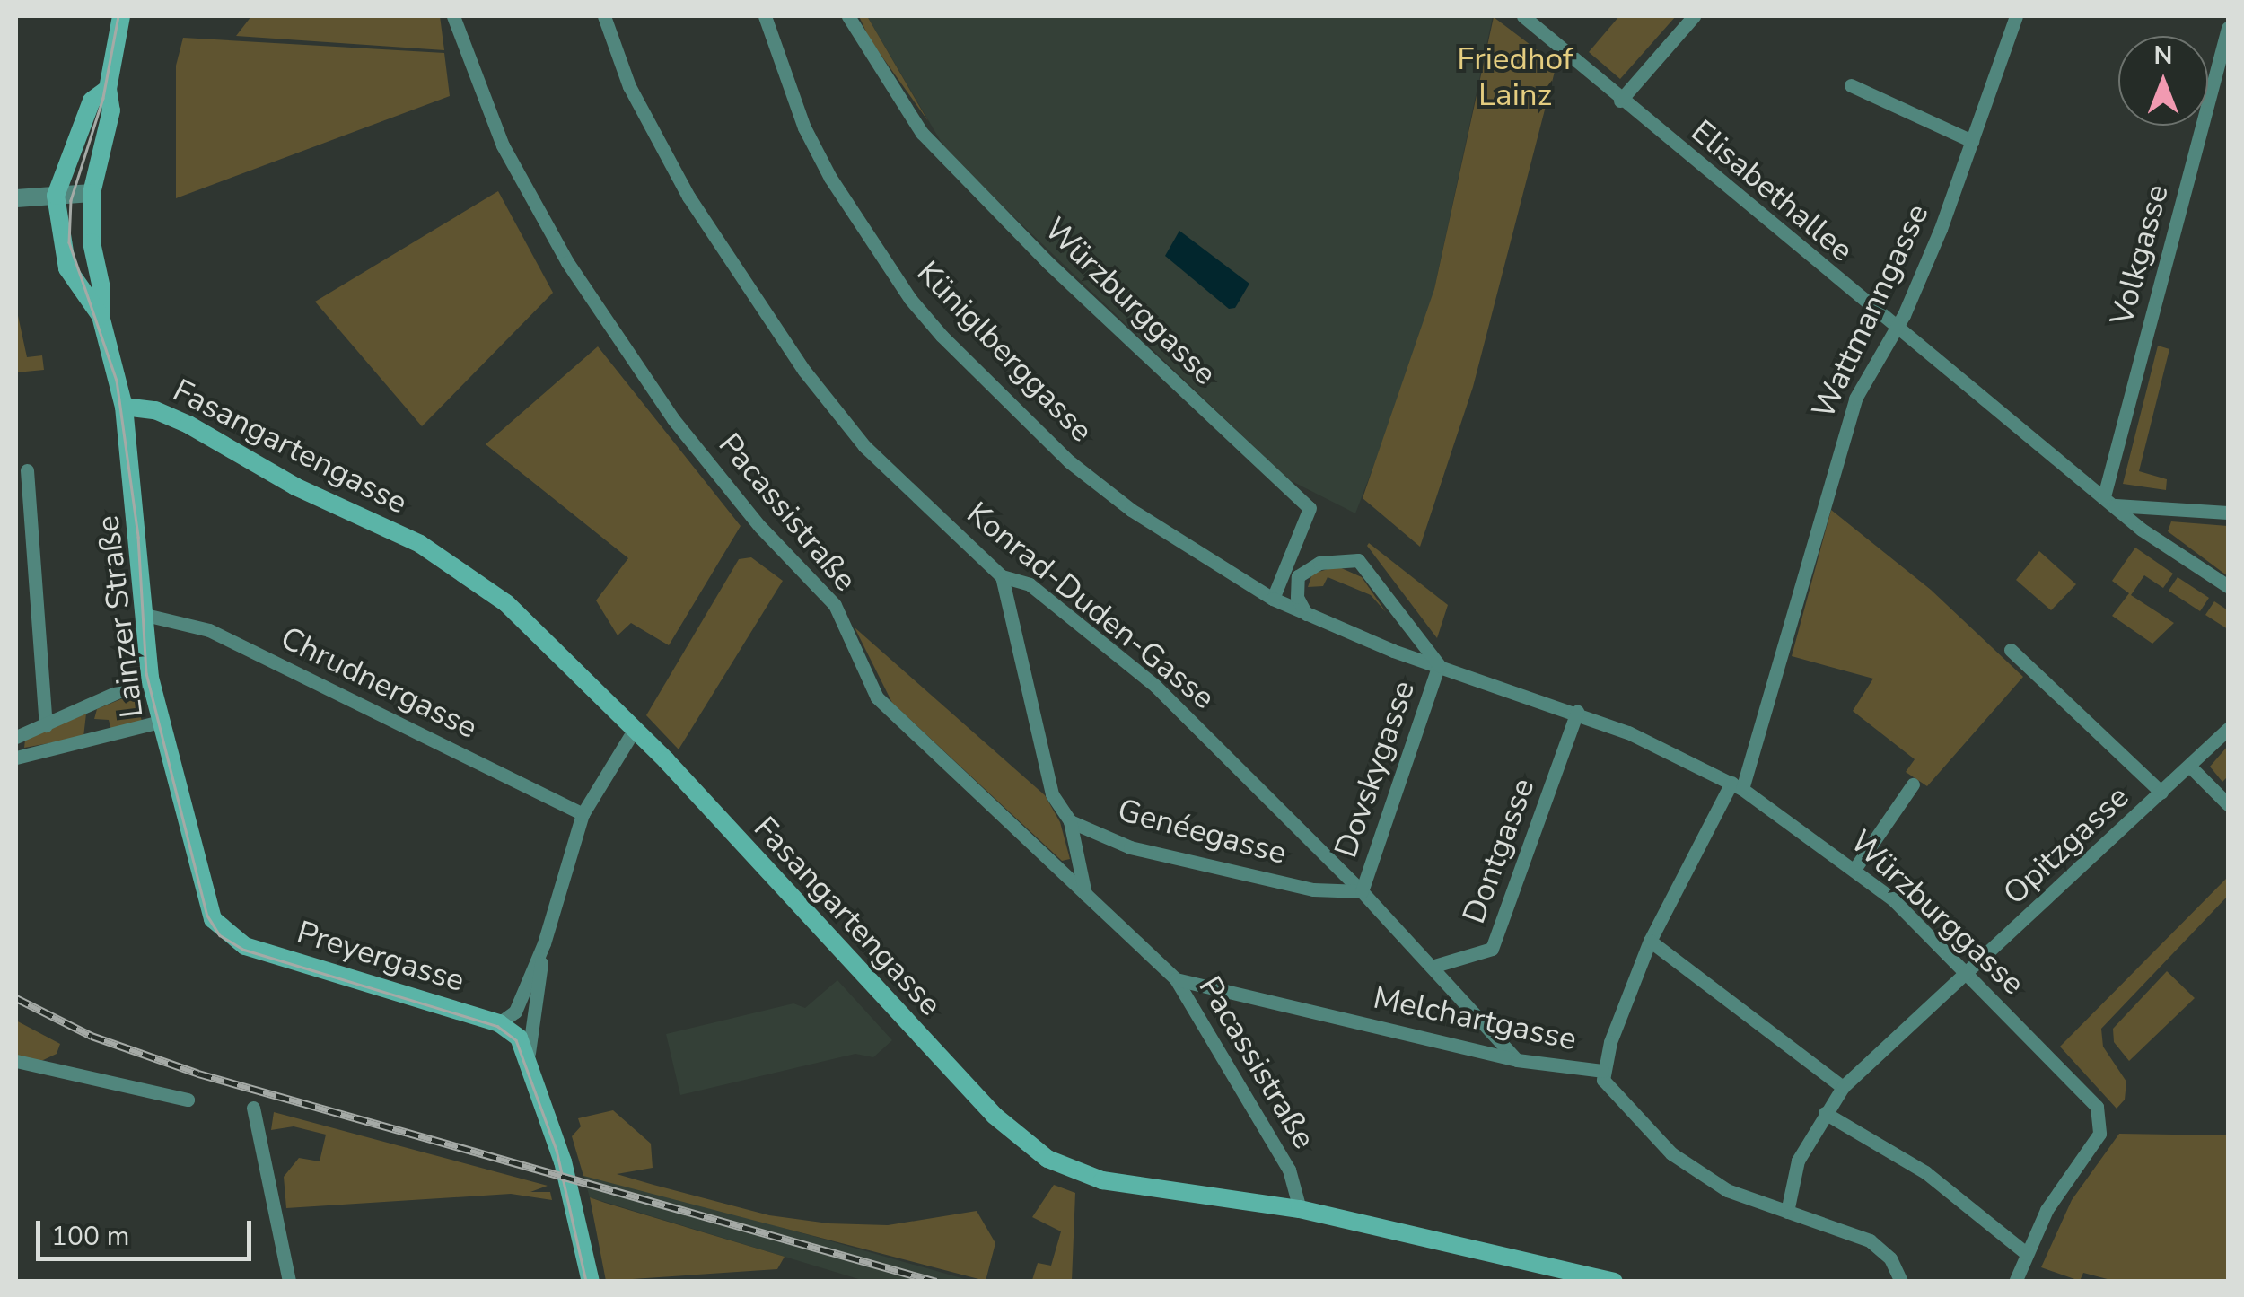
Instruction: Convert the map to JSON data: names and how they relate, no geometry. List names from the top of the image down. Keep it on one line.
{"streets":{"main road":["Fasangartengasse","Lainzer Straße","Preyergasse"],"street":["Elisabethallee","Volkgasse","Würzburggasse","Wattmanngasse","Küniglberggasse","Pacassistraße","Konrad-Duden-Gasse","Chrudnergasse","Dovskygasse","Genéegasse","Opitzgasse","Dontgasse","Melchartgasse"]},"crossings":[["Elisabethallee","Volkgasse"],["Elisabethallee","Wattmanngasse"],["Würzburggasse","Wattmanngasse"],["Würzburggasse","Küniglberggasse"],["Würzburggasse","Dovskygasse"],["Würzburggasse","Opitzgasse"],["Würzburggasse","Dontgasse"],["Wattmanngasse","Melchartgasse"],["Fasangartengasse","Pacassistraße"],["Fasangartengasse","Lainzer Straße"],["Pacassistraße","Melchartgasse"],["Konrad-Duden-Gasse","Dovskygasse"],["Konrad-Duden-Gasse","Genéegasse"],["Konrad-Duden-Gasse","Dontgasse"],["Konrad-Duden-Gasse","Melchartgasse"],["Lainzer Straße","Chrudnergasse"],["Lainzer Straße","Preyergasse"],["Dovskygasse","Genéegasse"],["Opitzgasse","Melchartgasse"]],"parks":["Friedhof Lainz"],"scale_bar":"100 m","north":"top"}
